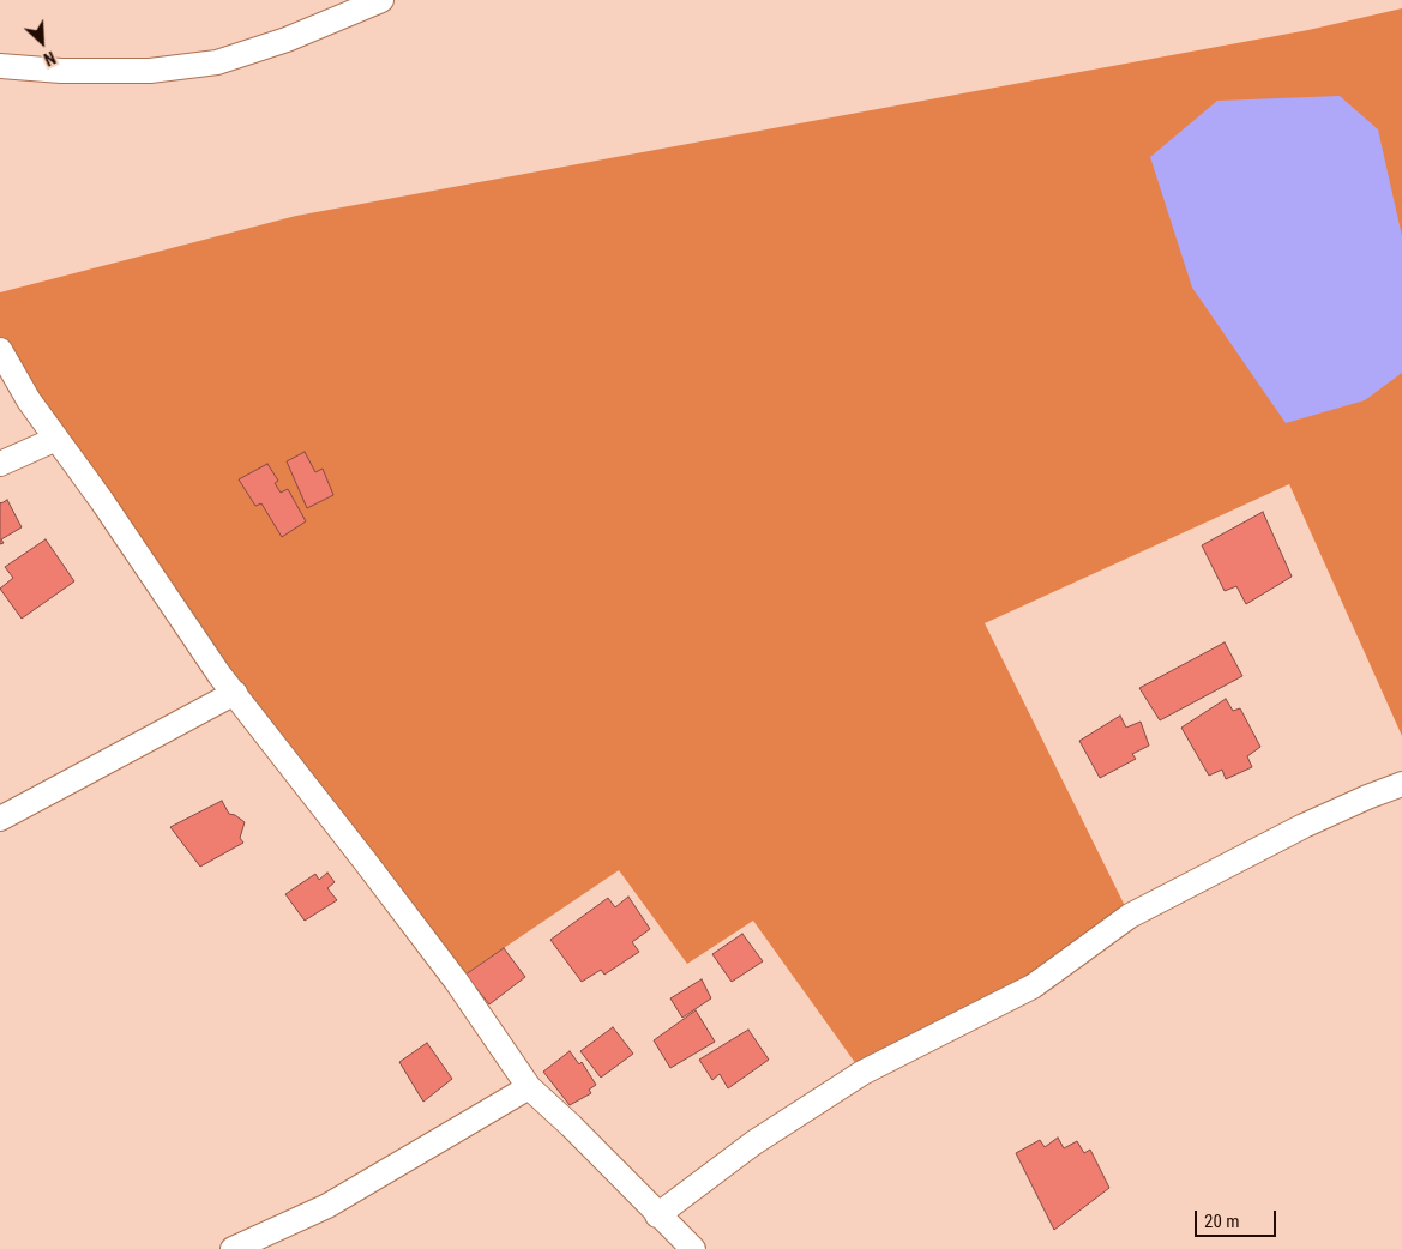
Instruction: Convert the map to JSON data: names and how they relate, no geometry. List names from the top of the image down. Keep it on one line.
{"scale_bar":"20 m","north":"bottom right"}
